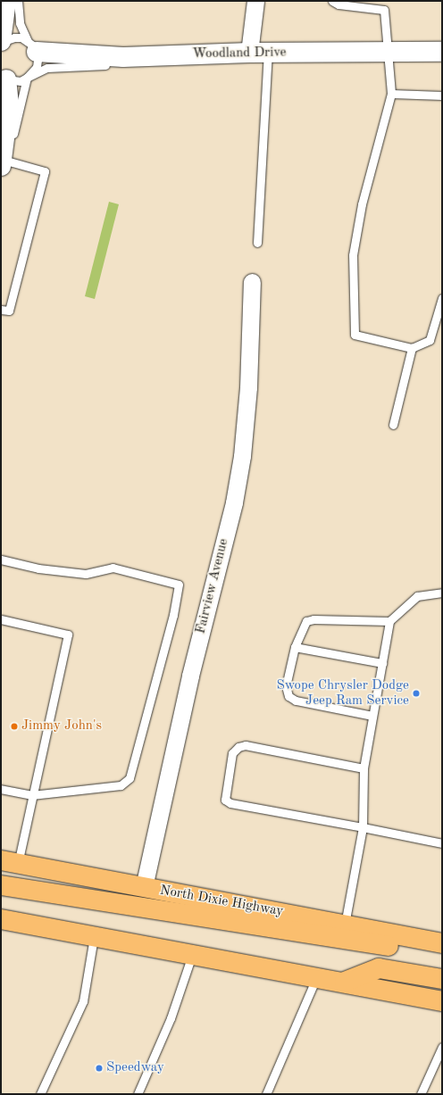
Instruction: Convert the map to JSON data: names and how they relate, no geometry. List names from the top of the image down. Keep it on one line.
{"streets":{"main road":["North Dixie Highway"],"street":["Woodland Drive","Fairview Avenue"]},"crossings":[["Fairview Avenue","North Dixie Highway"]],"places":["Swope Chrysler Dodge Jeep Ram Service","Jimmy John's","Speedway"]}
